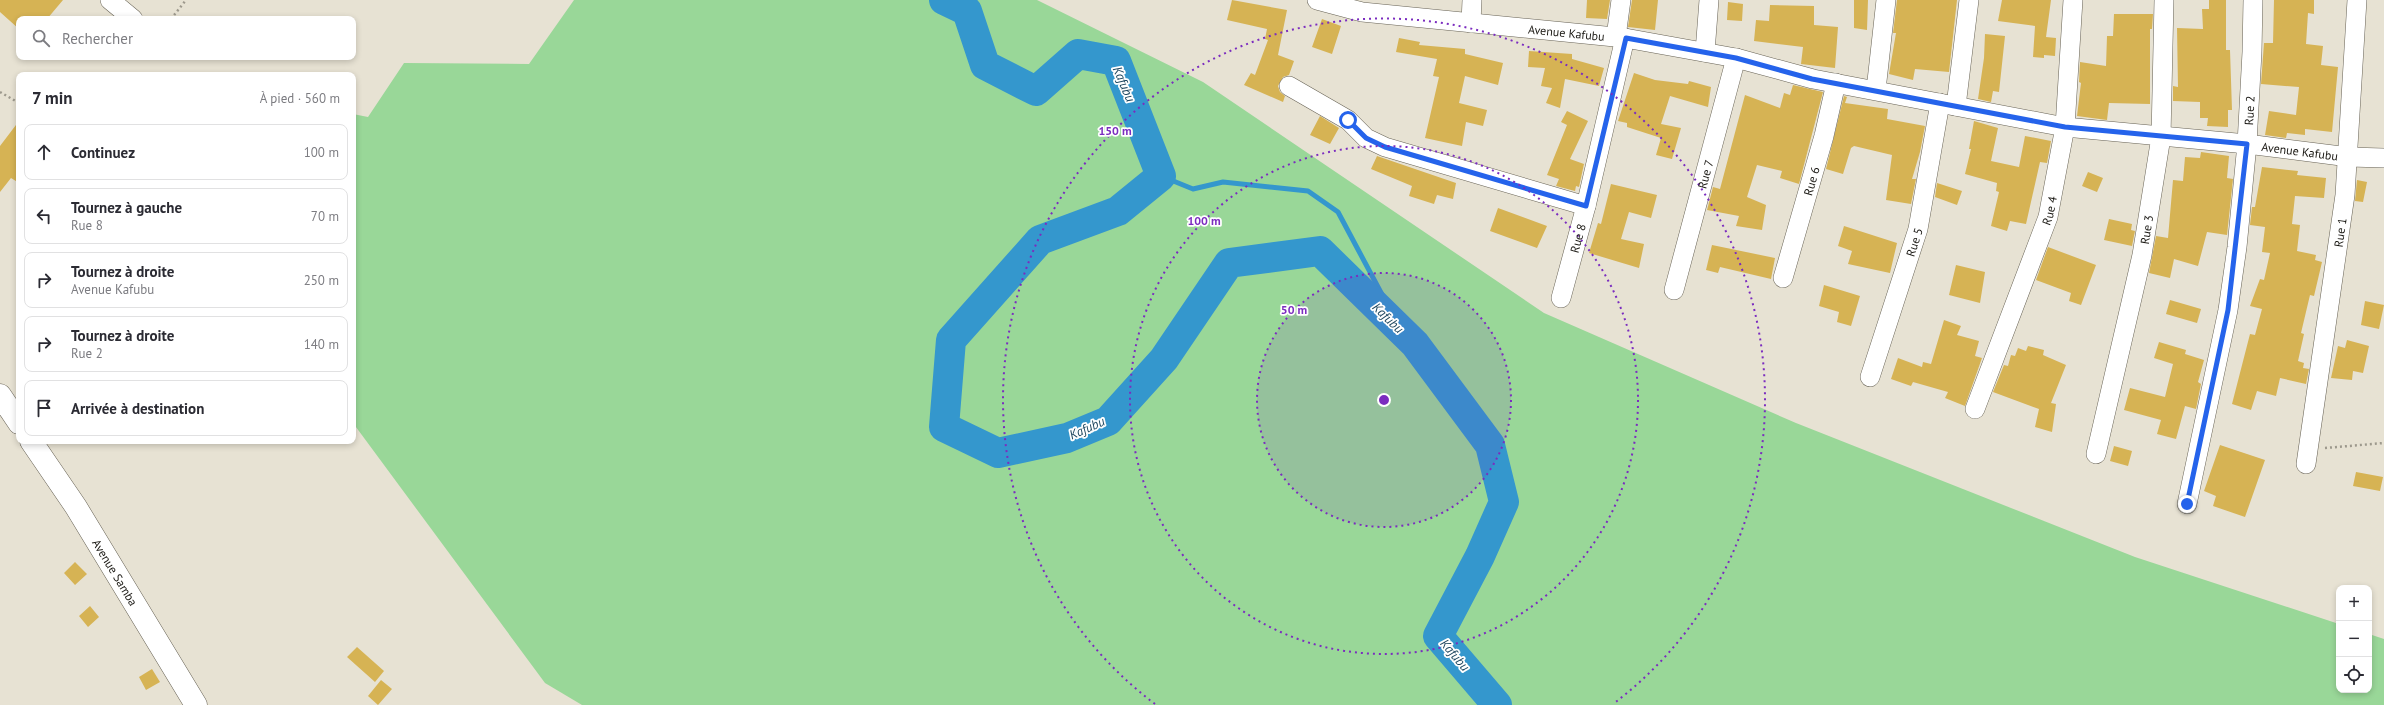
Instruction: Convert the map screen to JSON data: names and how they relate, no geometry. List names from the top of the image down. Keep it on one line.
{"streets":{"street":["Avenue Kafubu","Rue 2","Rue 7","Rue 6","Rue 4","Rue 3","Rue 1","Rue 8","Rue 5","Avenue Samba"]},"crossings":[["Avenue Kafubu","Rue 2"],["Avenue Kafubu","Rue 7"],["Avenue Kafubu","Rue 6"],["Avenue Kafubu","Rue 4"],["Avenue Kafubu","Rue 3"],["Avenue Kafubu","Rue 1"],["Avenue Kafubu","Rue 8"],["Avenue Kafubu","Rue 5"]],"water":["Kafubu"],"page":{"search":"Rechercher","heading":["7 min","À pied · 560 m"],"list":[["Continuez","100 m"],["Tournez à gauche","Rue 8","70 m"],["Tournez à droite","Avenue Kafubu","250 m"],["Tournez à droite","Rue 2","140 m"],"Arrivée à destination"],"map_buttons":["+","−"]},"rings":["150 m","100 m","50 m"]}
